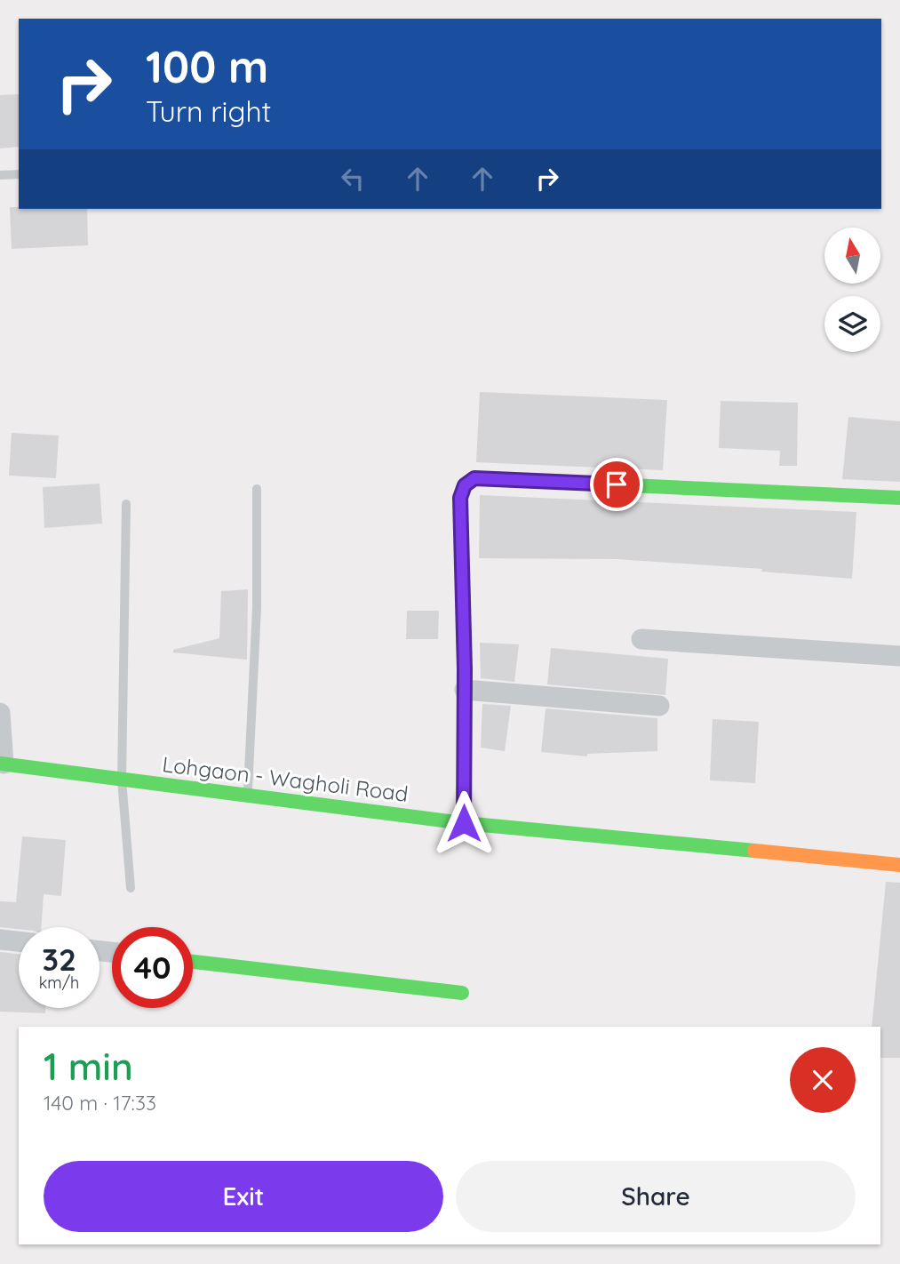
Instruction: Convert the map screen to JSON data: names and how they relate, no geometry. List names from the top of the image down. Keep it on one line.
{"streets":{"street":["Lohgaon - Wagholi Road"]},"north":"top","page":{"turn":["100 m","Turn right"],"speed":"32 km/h","limit":"40","heading":["1 min","140 m · 17:33"],"buttons":["Exit","Share"]}}
